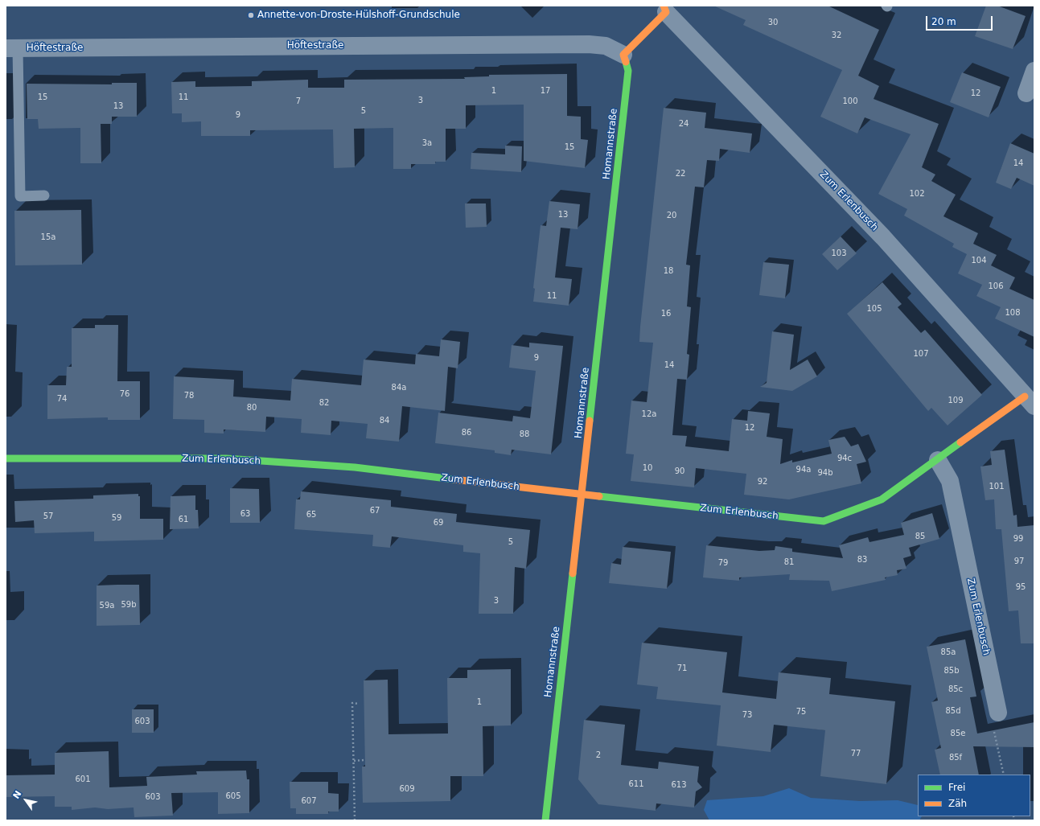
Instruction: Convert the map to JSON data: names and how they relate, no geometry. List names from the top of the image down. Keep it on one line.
{"streets":{"street":["Höftestraße","Homannstraße","Zum Erlenbusch"]},"crossings":[["Höftestraße","Homannstraße"],["Homannstraße","Zum Erlenbusch"]],"places":["Annette-von-Droste-Hülshoff-Grundschule"],"house_numbers":["30","32","1","17","12","15","11","3","7","100","13","5","9","24","3a","15","14","22","102","13","20","15a","103","104","18","106","11","105","108","16","107","9","14","84a","76","78","74","109","82","80","12a","84","12","86","88","94c","10","94a","90","94b","92","101","67","63","65","57","59","61","69","85","99","5","83","97","81","79","95","3","59b","59a","85a","71","85b","85c","1","85d","75","73","603","85e","77","2","85f","601","611","613","609","605","603","607"],"legend":["Frei","Zäh"],"scale_bar":"20 m","north":"top left"}
